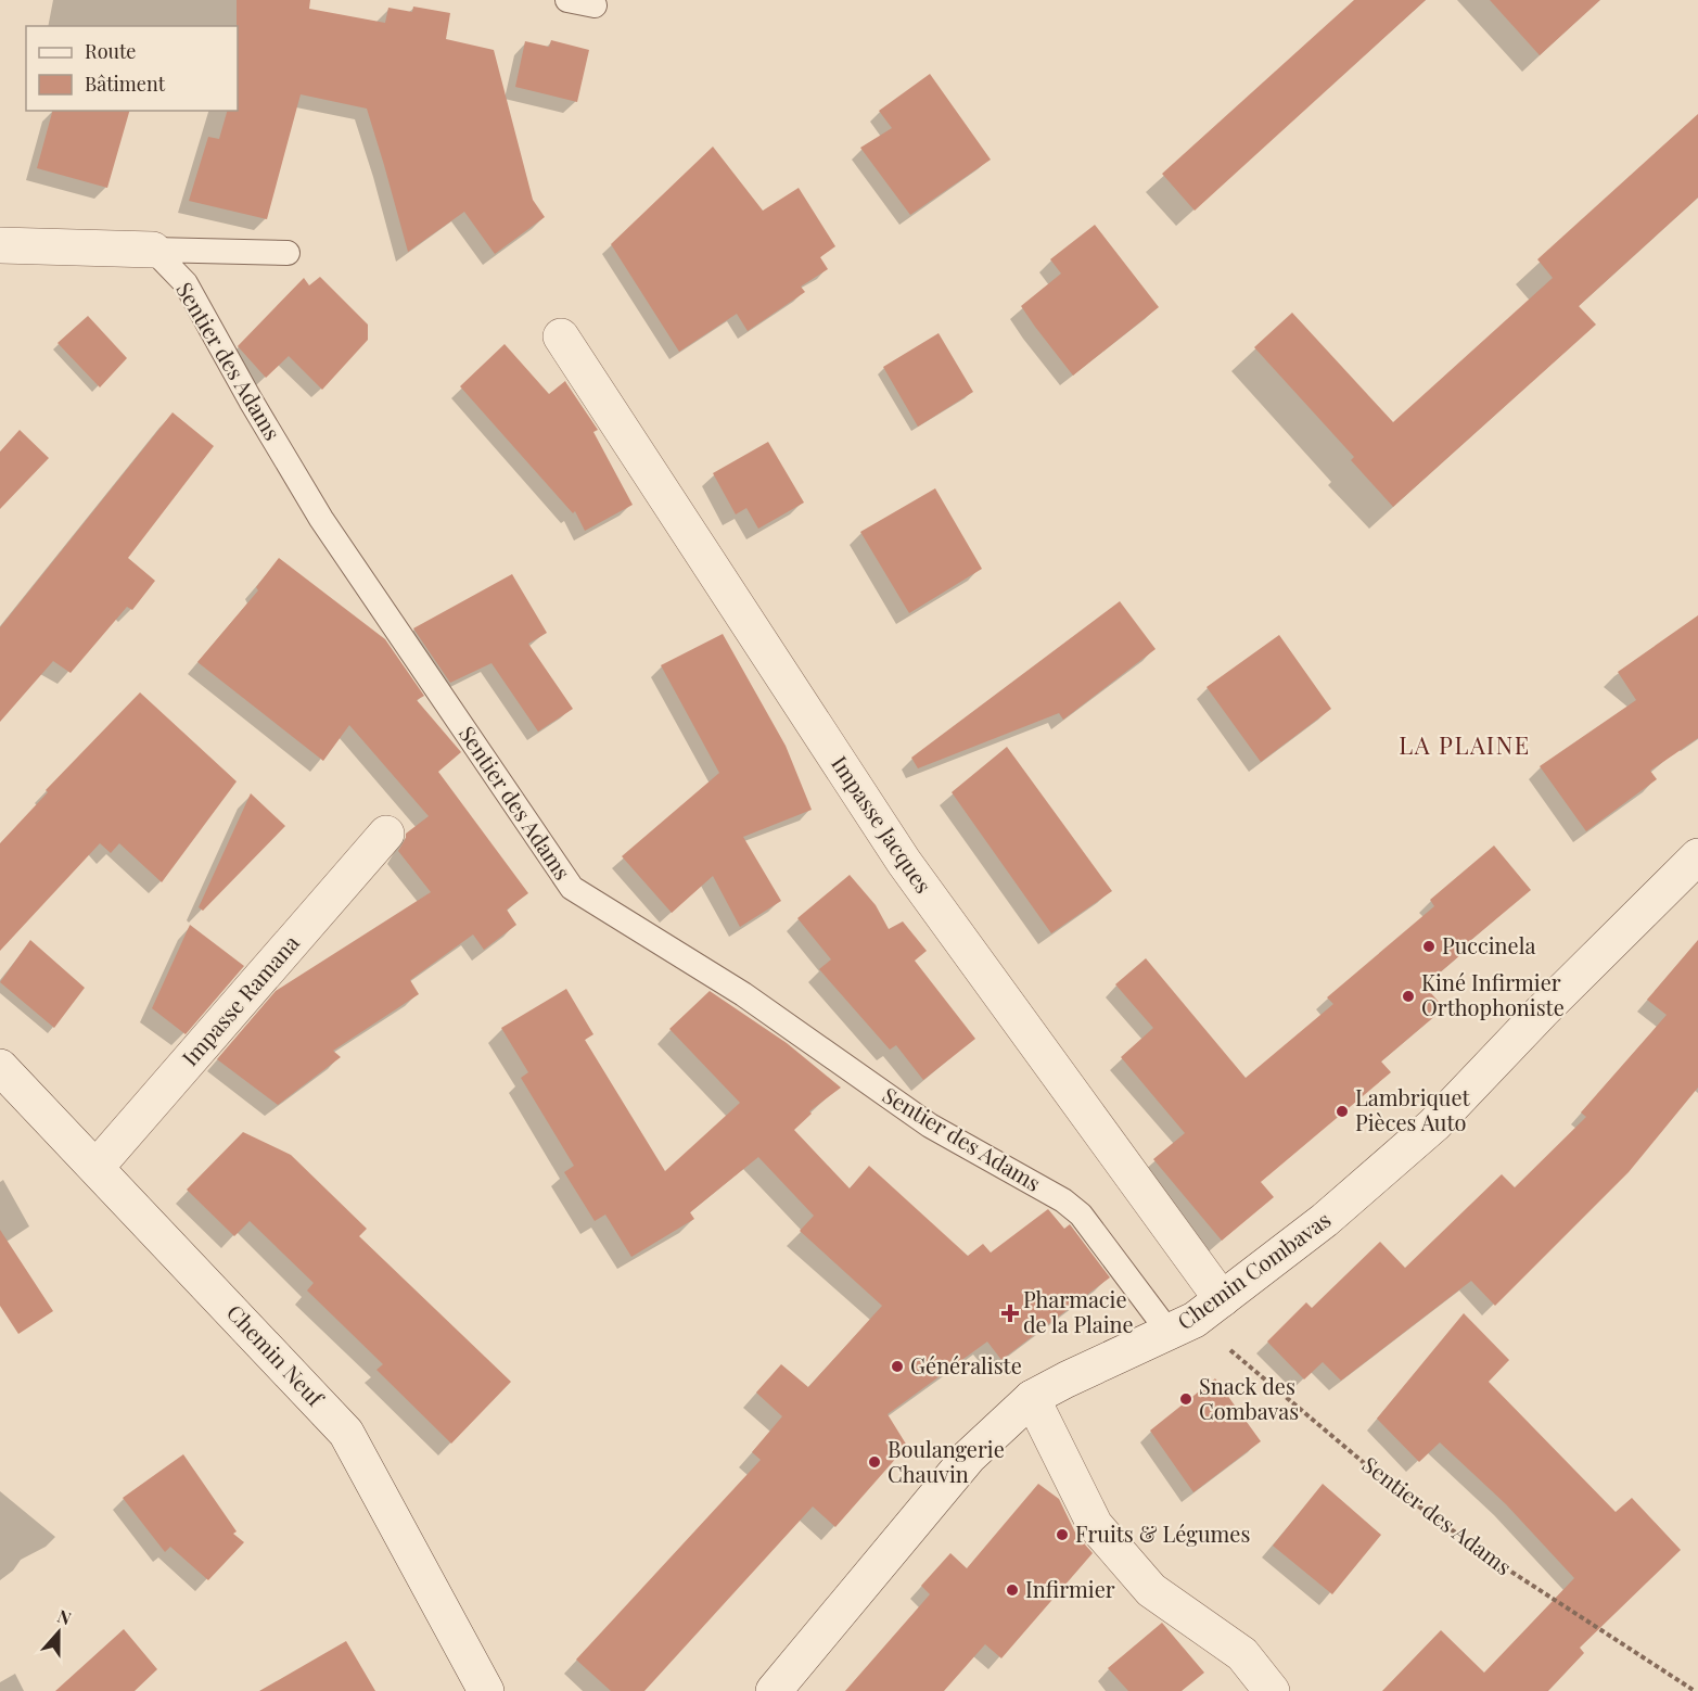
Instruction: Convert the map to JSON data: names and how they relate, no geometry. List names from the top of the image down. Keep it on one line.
{"streets":{"street":["Impasse Jacques","Impasse Ramana","Chemin Combavas","Chemin Neuf"],"lane":["Sentier des Adams"]},"crossings":[["Sentier des Adams","Impasse Jacques"],["Sentier des Adams","Chemin Combavas"],["Impasse Jacques","Chemin Combavas"],["Impasse Ramana","Chemin Neuf"]],"districts":["LA PLAINE"],"places":{"other":["Puccinela","Kiné Infirmier Orthophoniste","Lambriquet Pièces Auto","Généraliste","Snack des Combavas","Boulangerie Chauvin","Fruits & Légumes","Infirmier"],"health":["Pharmacie de la Plaine"]},"legend":["Route","Bâtiment"],"north":"top"}
